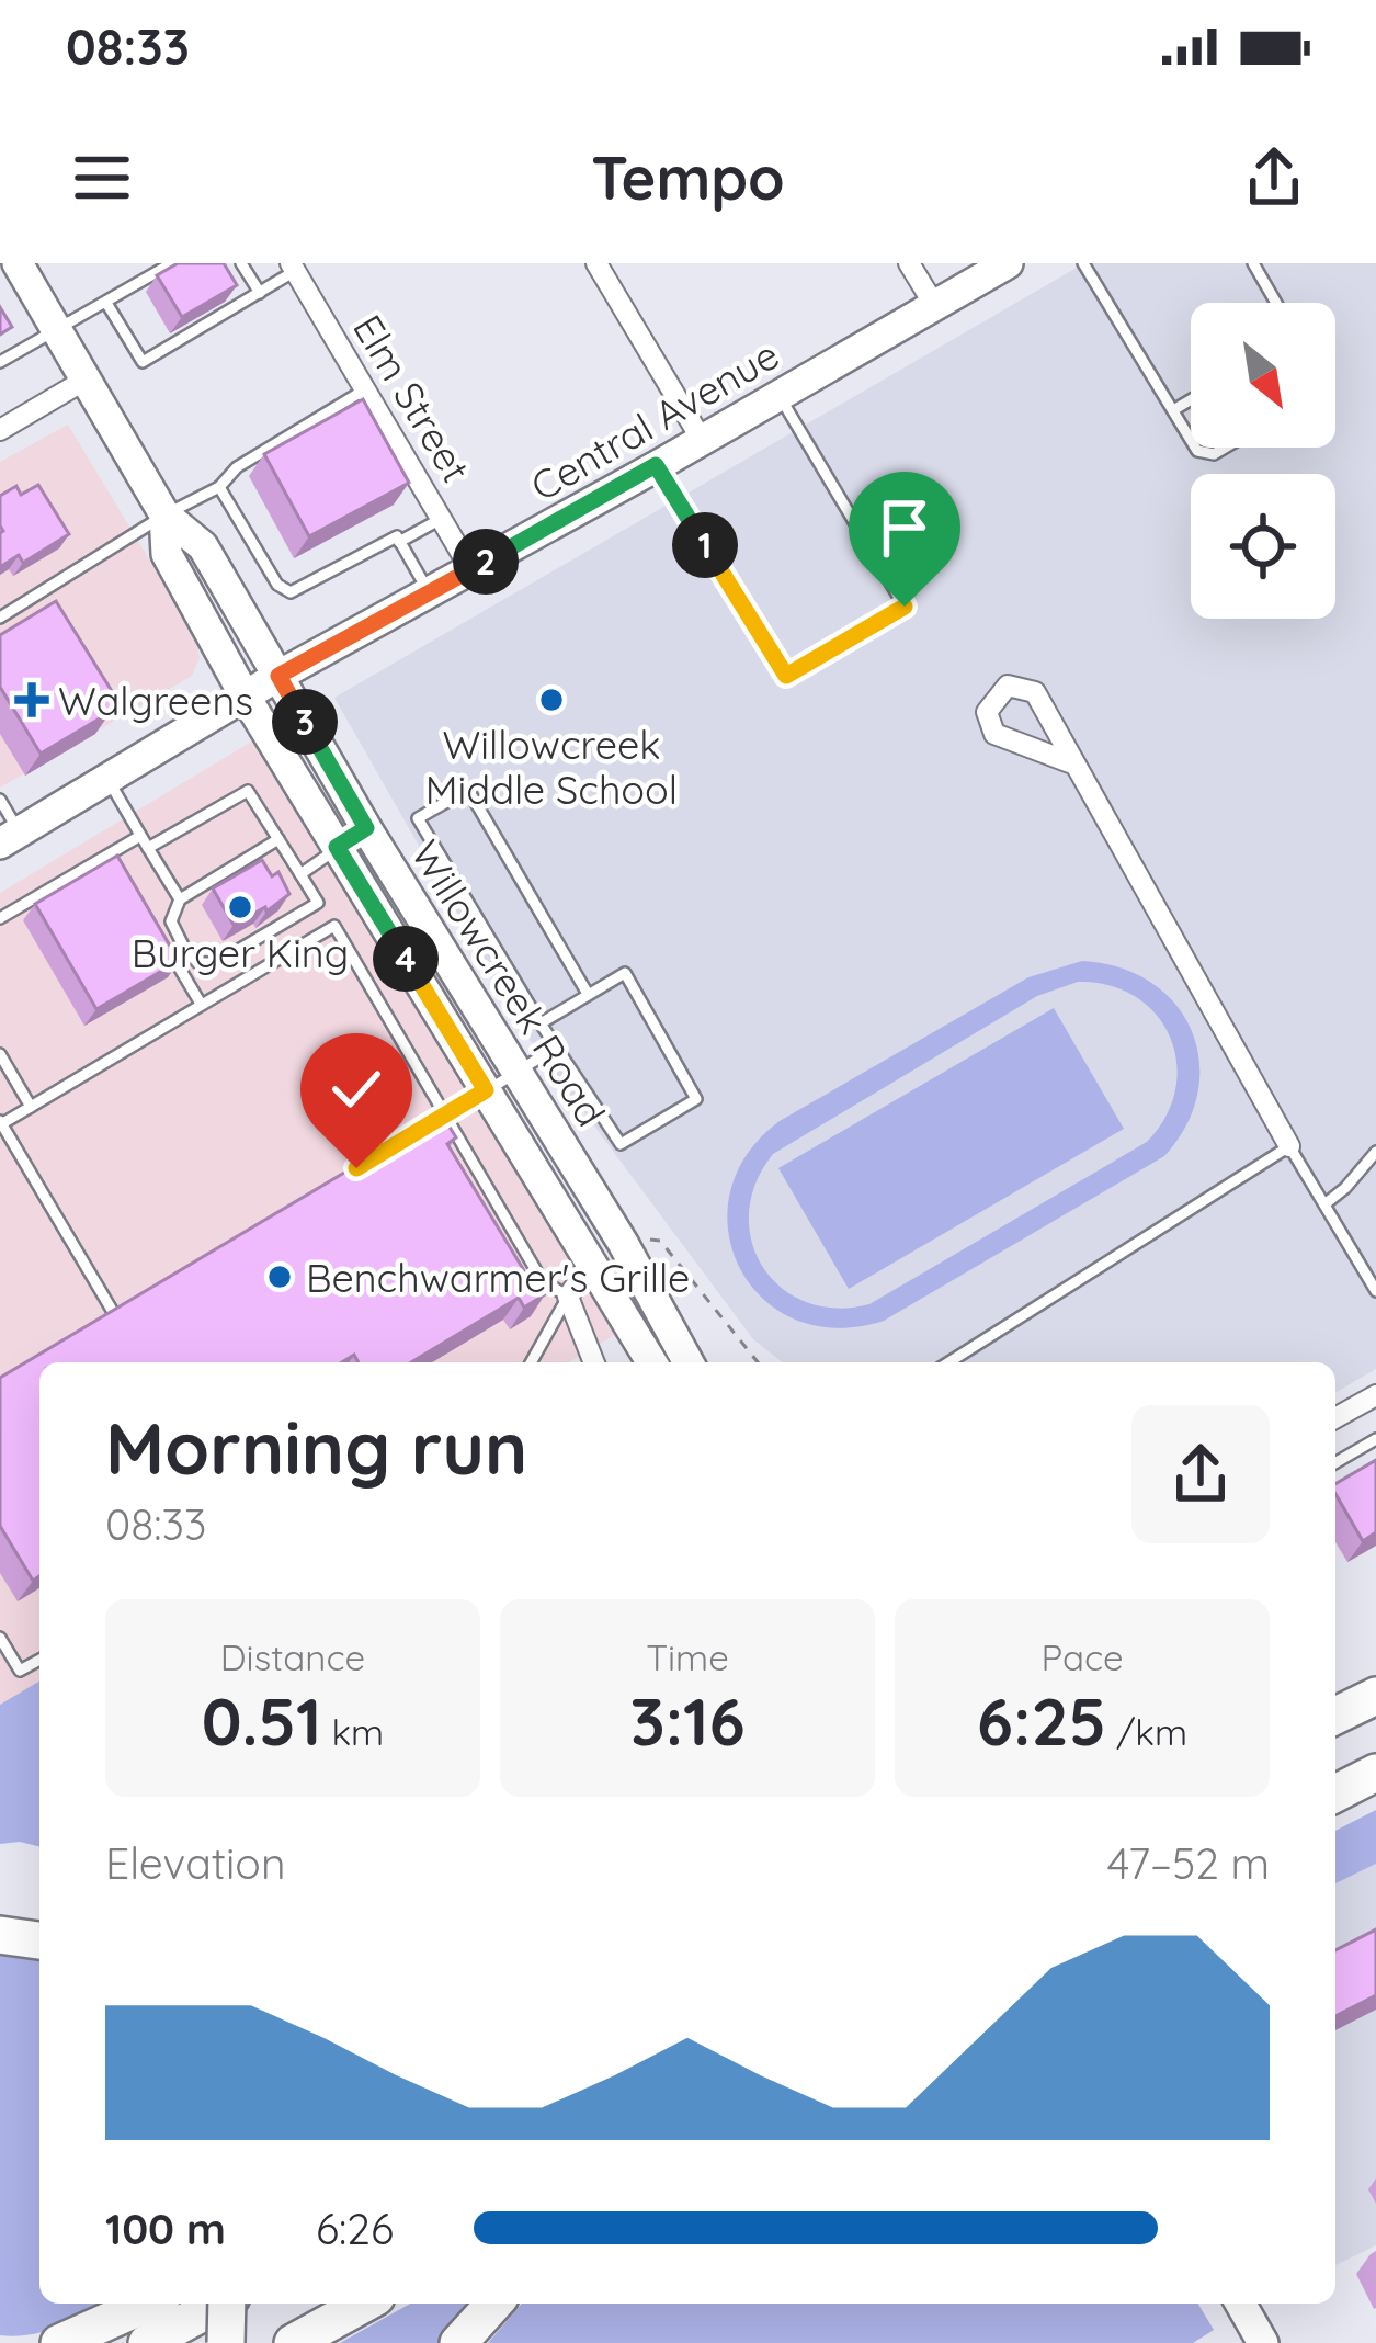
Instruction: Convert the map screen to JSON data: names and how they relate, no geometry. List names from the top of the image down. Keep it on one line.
{"streets":{"main road":["Central Avenue","Willowcreek Road"],"street":["Elm Street"]},"crossings":[["Elm Street","Central Avenue"],["Central Avenue","Willowcreek Road"]],"places":{"health":["Walgreens"],"other":["Willowcreek Middle School","Burger King","Benchwarmer's Grille"]},"north":"bottom right","page":{"status":"08:33","header":"Tempo","pins":["1","2","3","4"],"heading":["Morning run","08:33"],"stats":[["Distance","0.51 km"],["Time","3:16"],["Pace","6:25 /km"]],"chart":["Elevation","47–52 m"],"list":[{"name":"100 m","note":"6:26"}]}}
